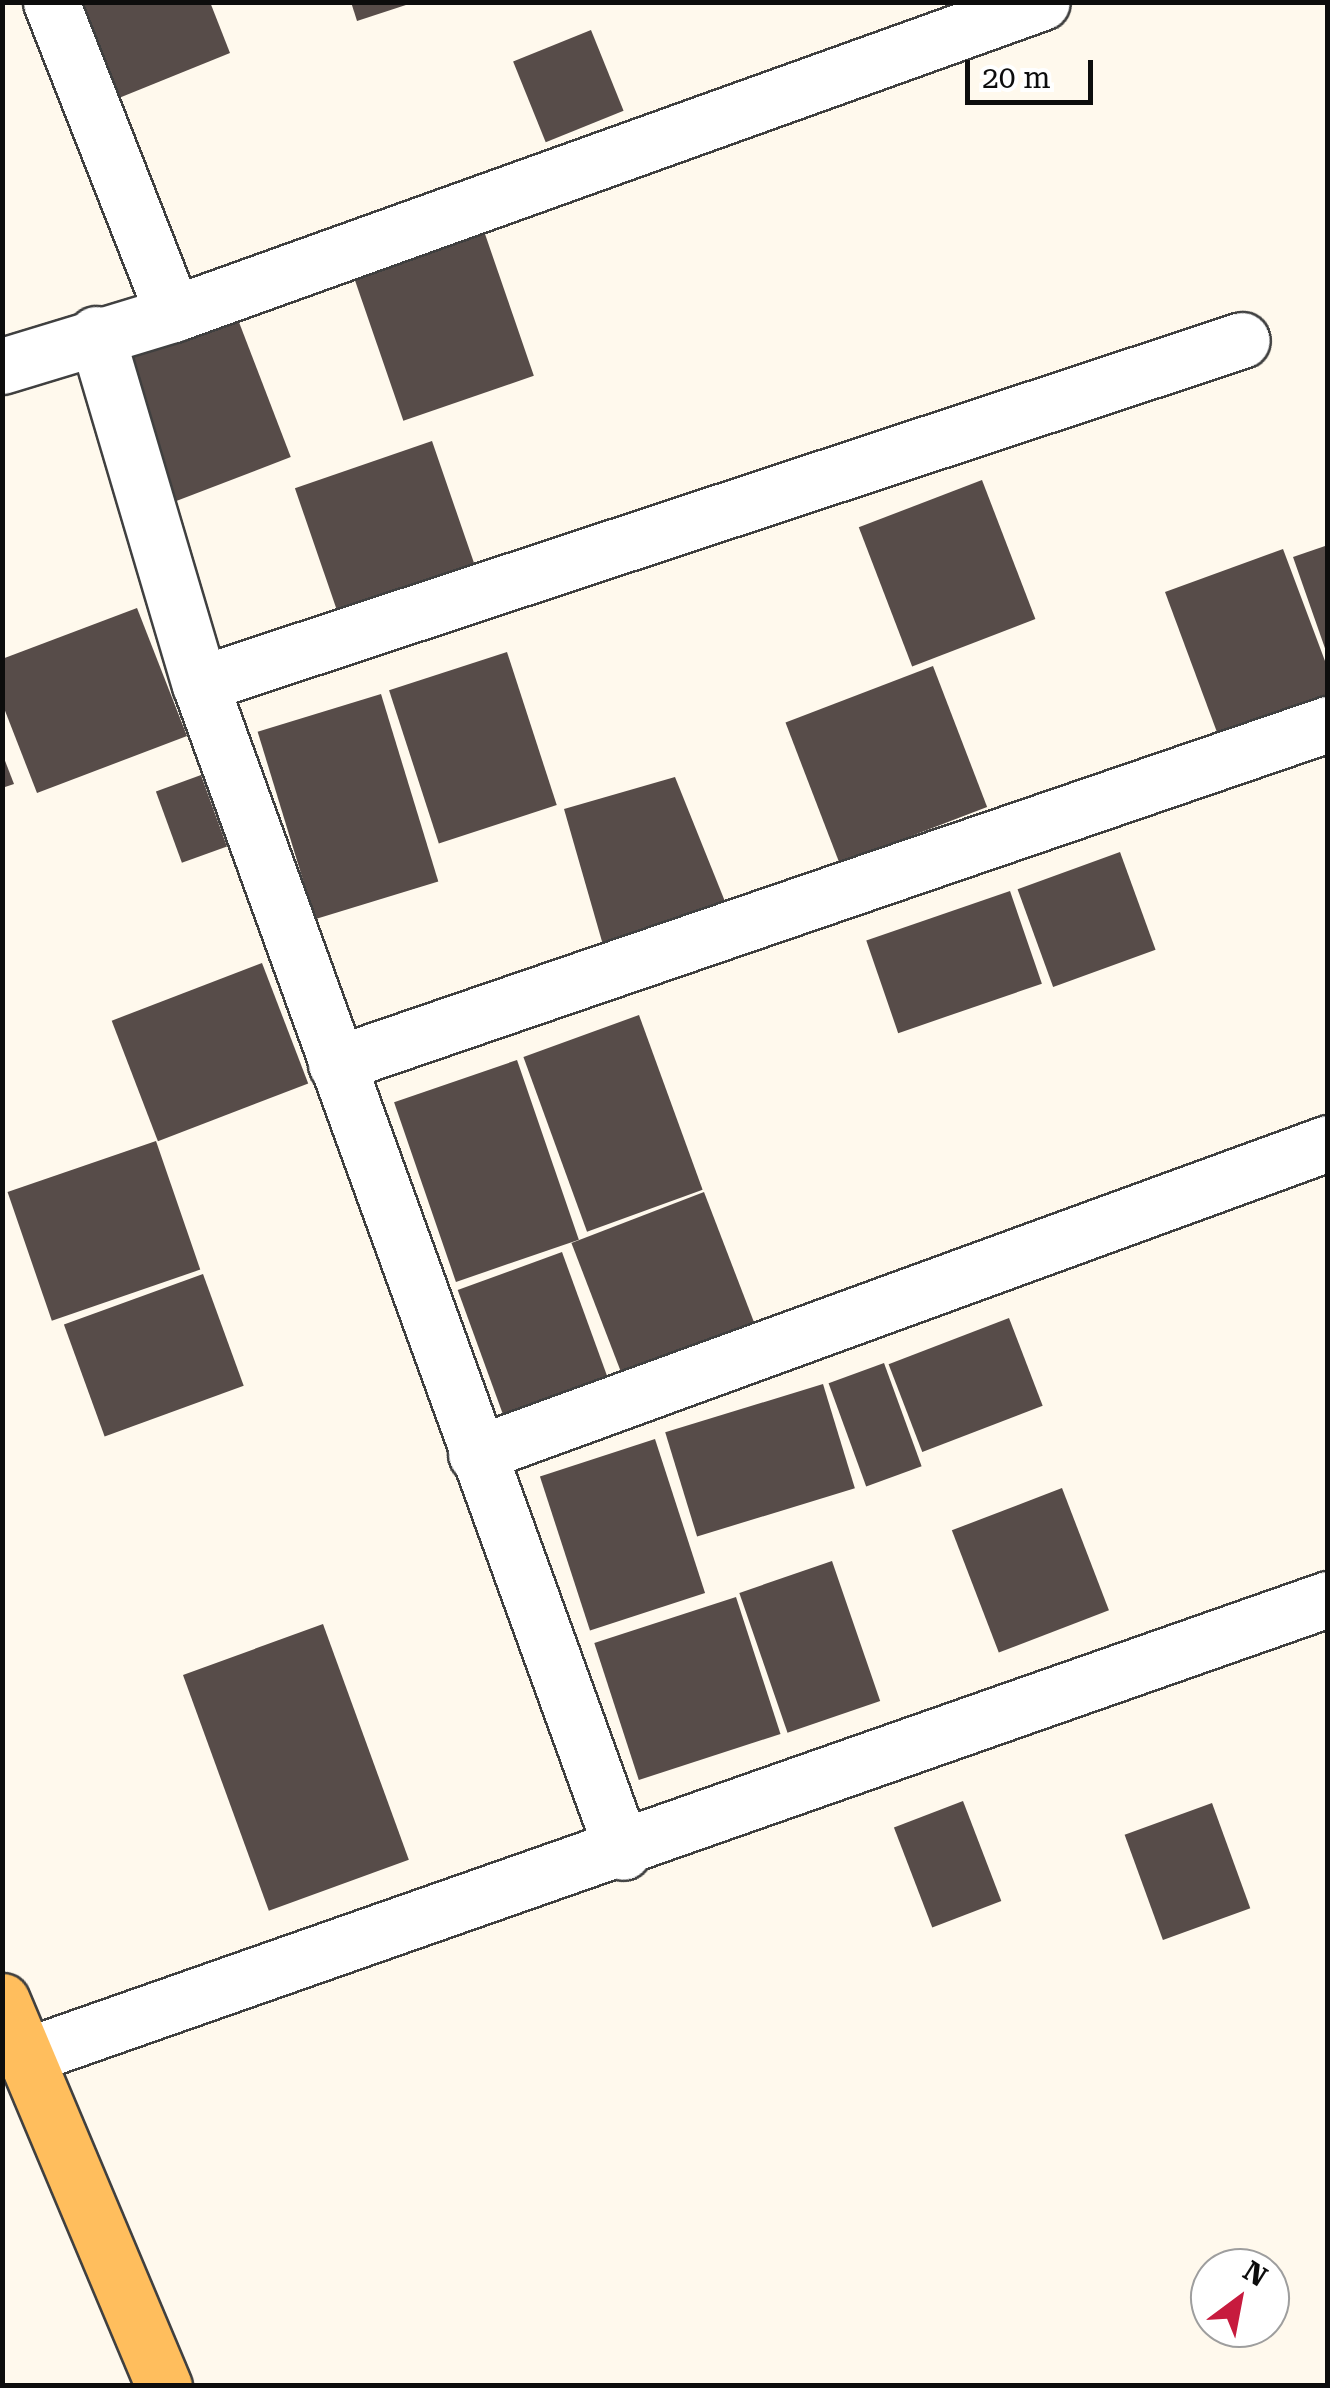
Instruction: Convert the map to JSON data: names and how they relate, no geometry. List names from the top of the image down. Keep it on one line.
{"scale_bar":"20 m","north":"top right"}
